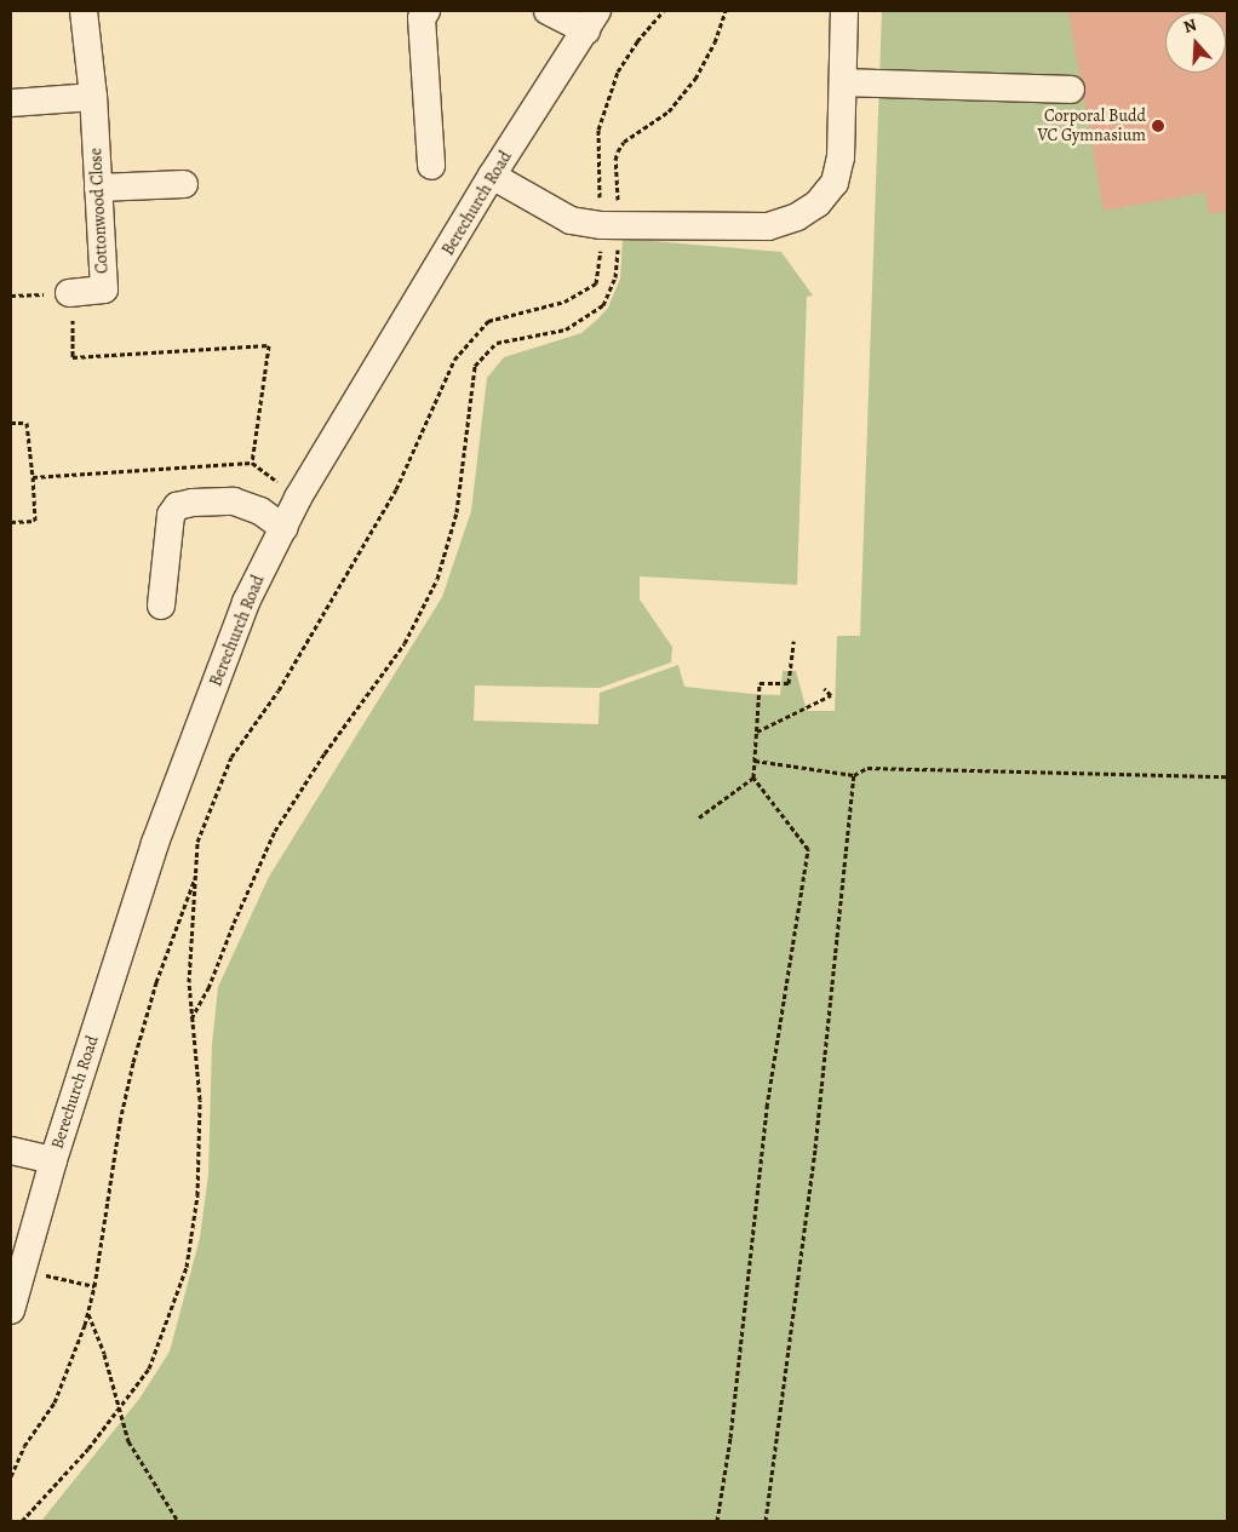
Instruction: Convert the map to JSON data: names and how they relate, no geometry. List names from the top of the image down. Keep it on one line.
{"streets":{"street":["Berechurch Road","Cottonwood Close"]},"places":["Corporal Budd VC Gymnasium"],"north":"top"}
